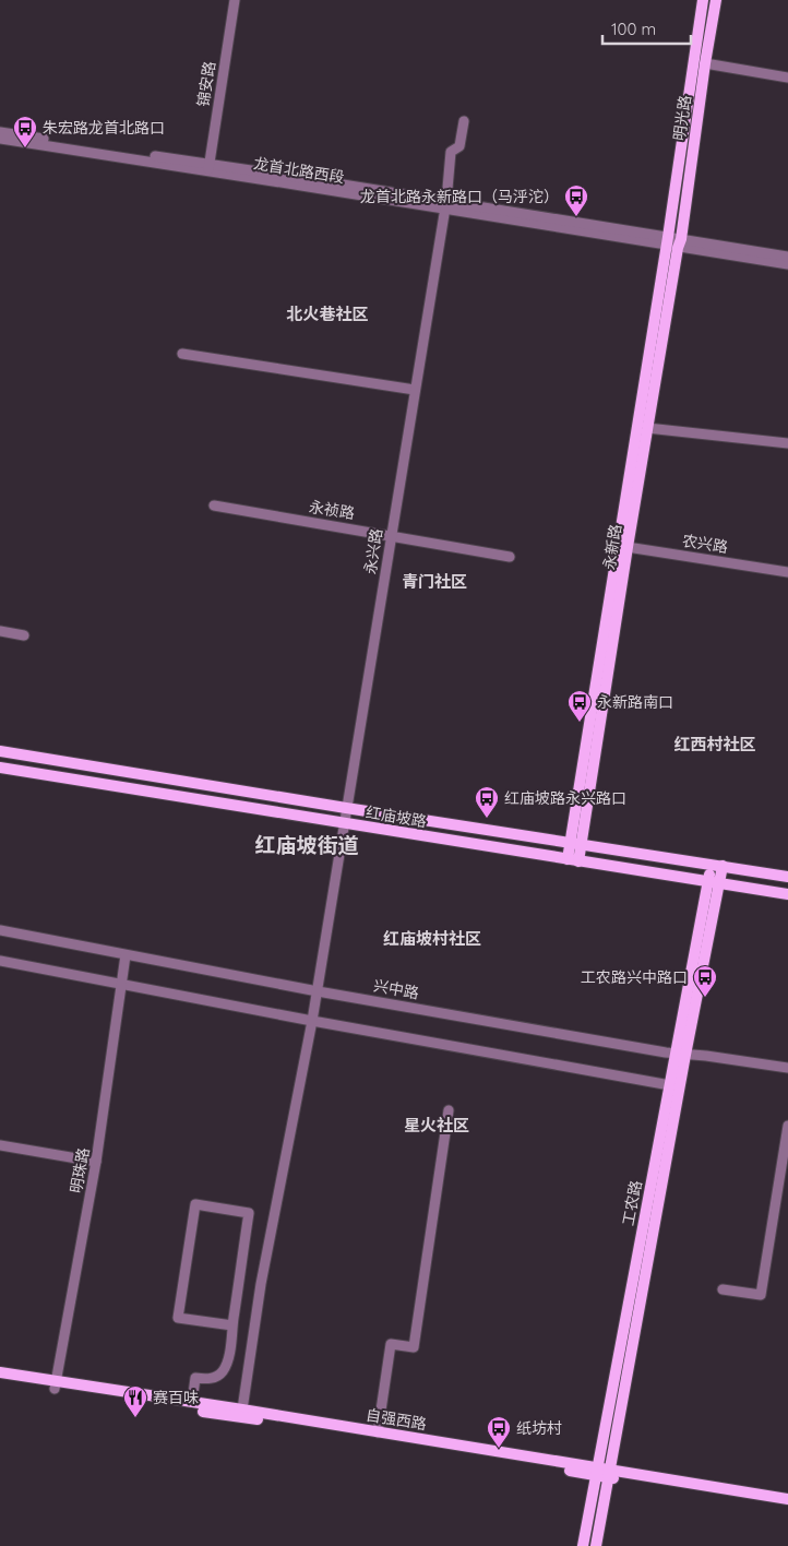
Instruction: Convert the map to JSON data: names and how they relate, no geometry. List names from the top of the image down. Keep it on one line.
{"streets":{"main road":["明光路","永新路","红庙坡路","工农路","自强西路"],"street":["锦安路","龙首北路西段","永祯路","农兴路","永兴路","兴中路","明珠路"]},"crossings":[["锦安路","龙首北路西段"],["明光路","龙首北路西段"],["明光路","永新路"],["龙首北路西段","永新路"],["龙首北路西段","永兴路"],["永祯路","永兴路"],["农兴路","永新路"],["永新路","红庙坡路"],["永兴路","红庙坡路"],["永兴路","兴中路"],["永兴路","自强西路"],["红庙坡路","工农路"],["兴中路","明珠路"],["兴中路","工农路"],["明珠路","自强西路"],["工农路","自强西路"]],"districts":["北火巷社区","青门社区","红西村社区","红庙坡街道","红庙坡村社区","星火社区"],"places":{"bus stop":["朱宏路龙首北路口","龙首北路永新路口（马泘沱）","永新路南口","红庙坡路永兴路口","工农路兴中路口","纸坊村"],"restaurant":["赛百味"]},"scale_bar":"100 m"}
